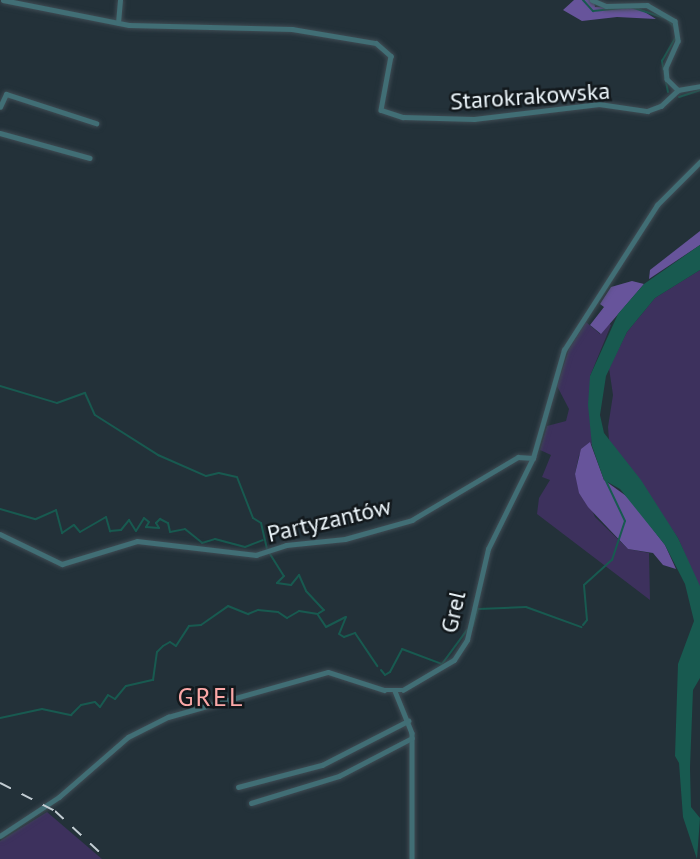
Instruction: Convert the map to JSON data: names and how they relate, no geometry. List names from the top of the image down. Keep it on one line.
{"streets":{"street":["Starokrakowska","Partyzantów","Grel"]},"crossings":[["Partyzantów","Grel"]],"districts":["GREL"]}
